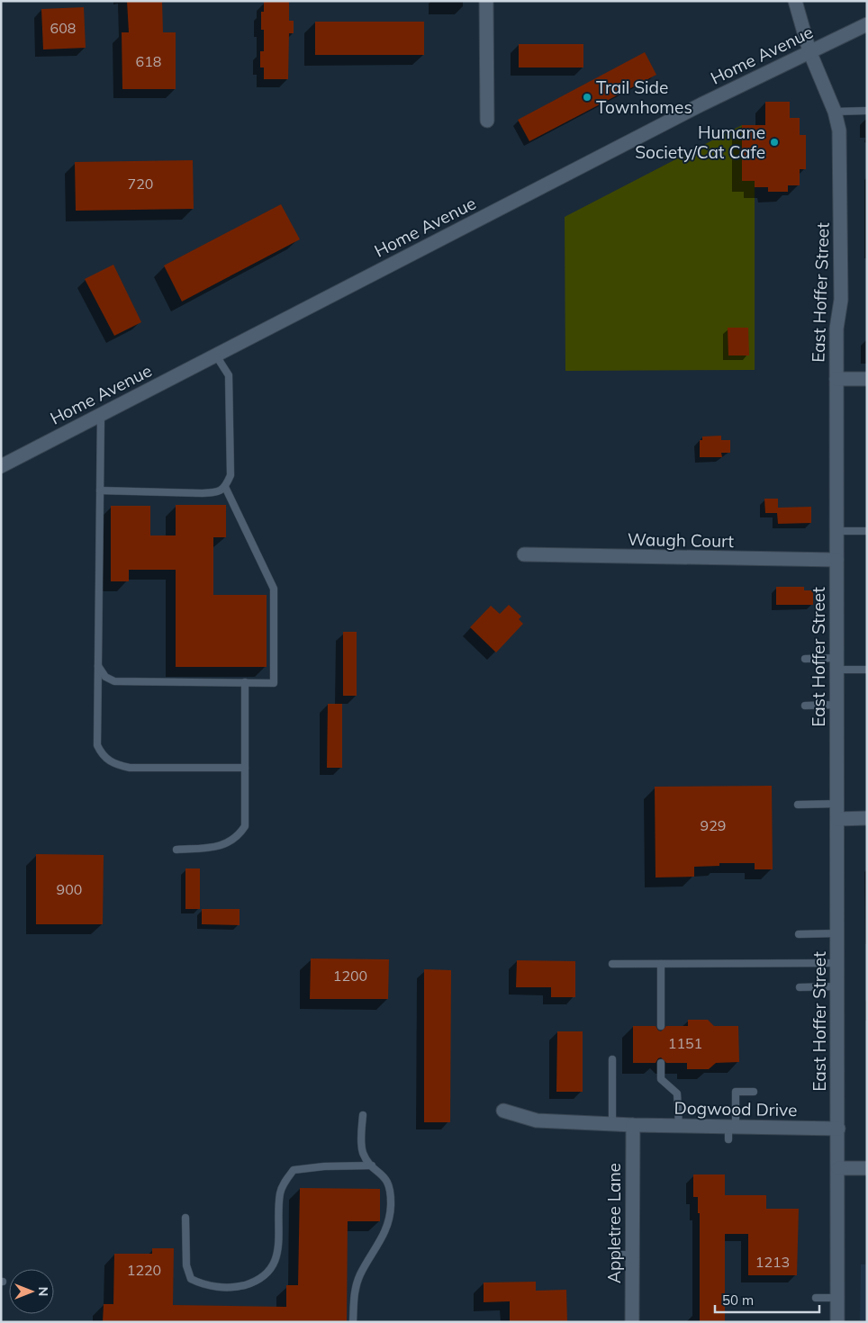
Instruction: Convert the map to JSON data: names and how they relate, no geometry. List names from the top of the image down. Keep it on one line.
{"streets":{"street":["Home Avenue","East Hoffer Street","Waugh Court","Dogwood Drive","Appletree Lane"]},"crossings":[["Home Avenue","East Hoffer Street"],["East Hoffer Street","Waugh Court"],["East Hoffer Street","Dogwood Drive"],["Dogwood Drive","Appletree Lane"]],"places":["Trail Side Townhomes","Humane Society/Cat Cafe"],"house_numbers":["608","618","720","929","900","1200","1151","1213","1220"],"scale_bar":"50 m","north":"right"}
